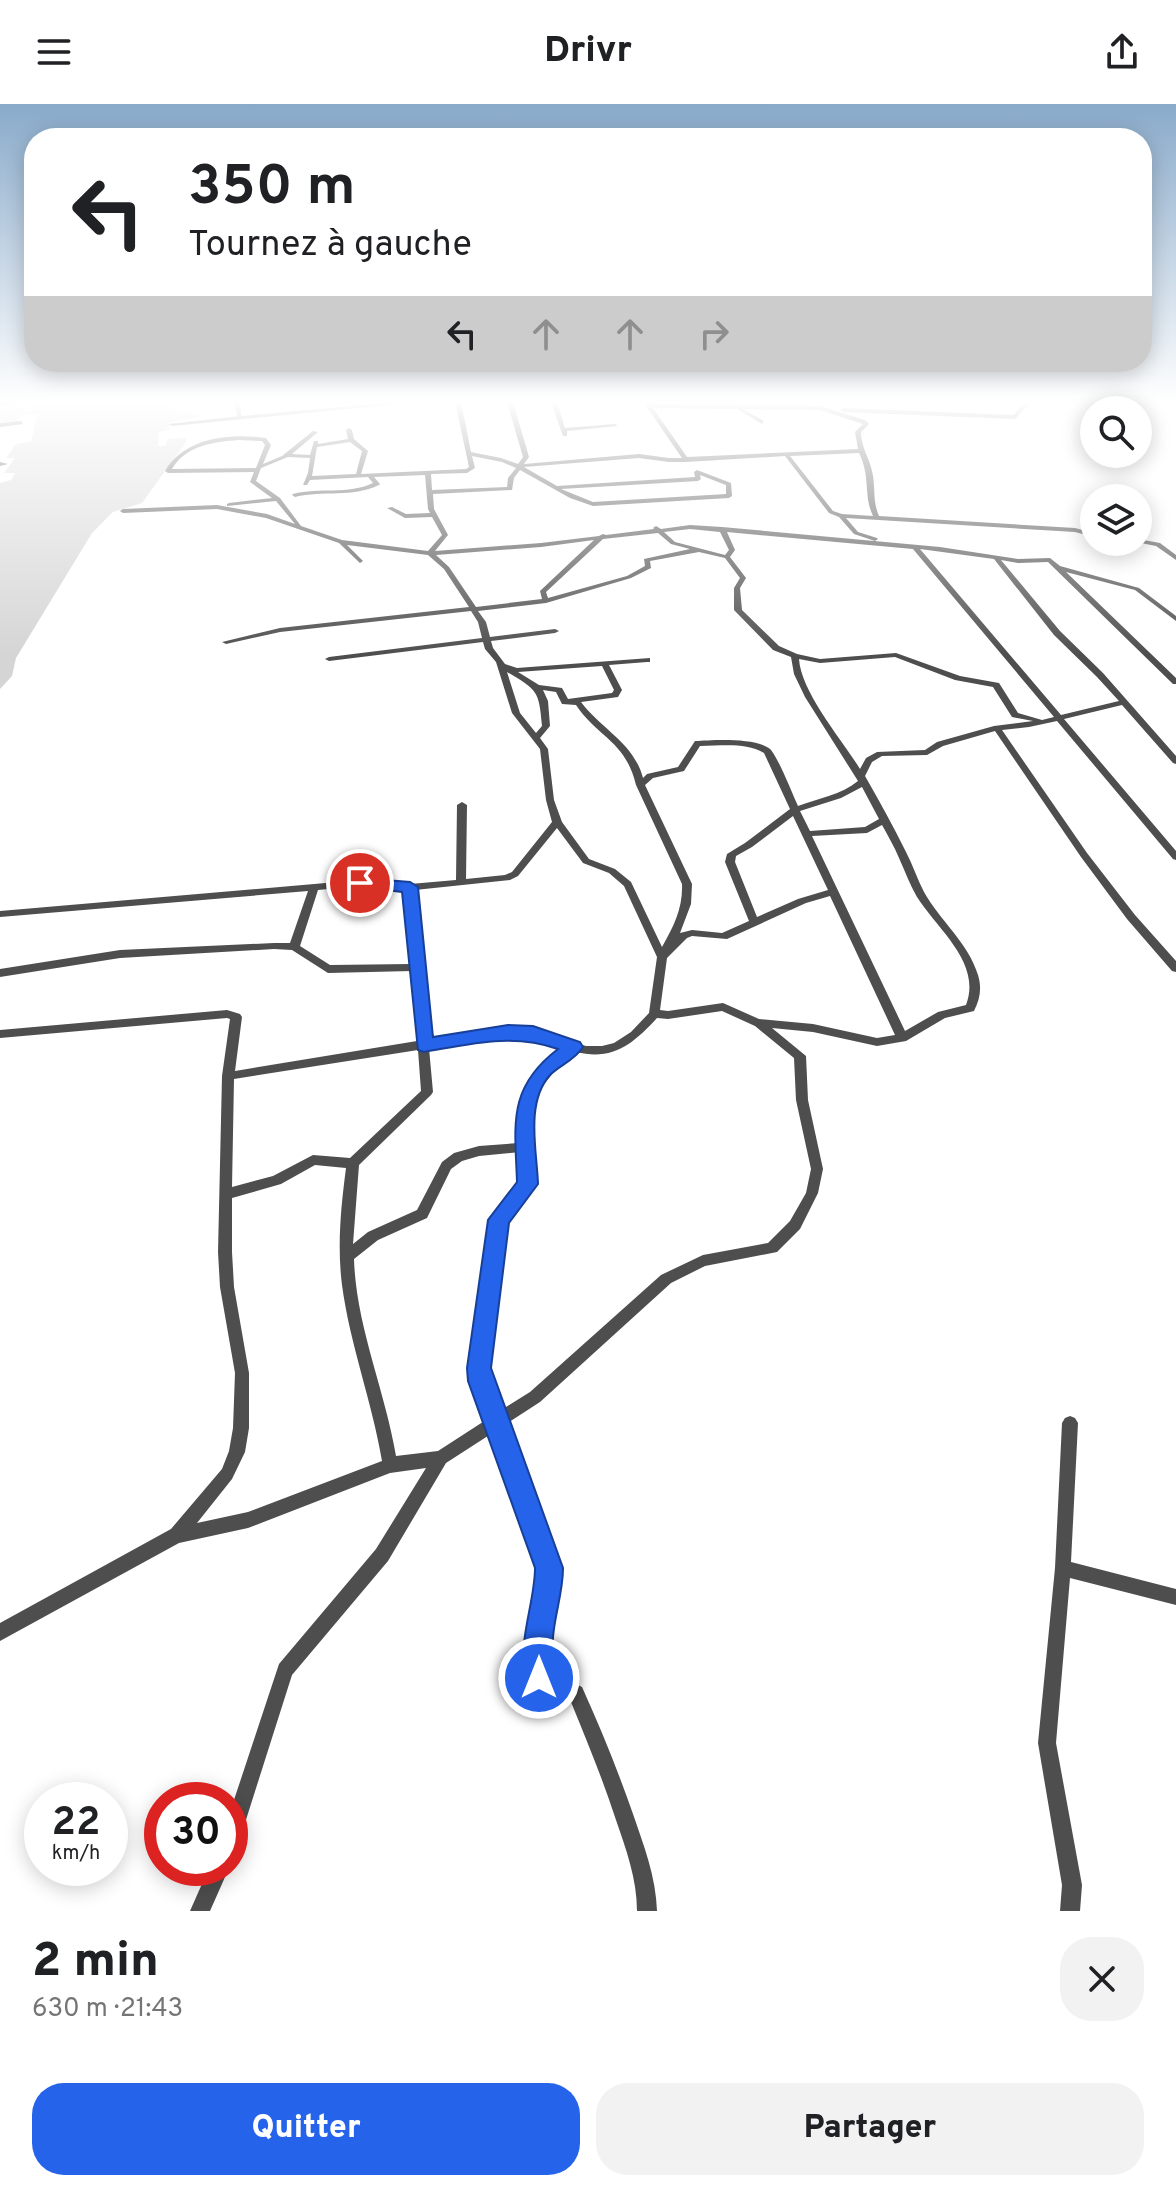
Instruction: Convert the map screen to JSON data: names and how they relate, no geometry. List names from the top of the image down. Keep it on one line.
{"page":{"header":"Drivr","turn":["350 m","Tournez à gauche"],"speed":"22 km/h","limit":"30","heading":["2 min","630 m · 21:43"],"buttons":["Quitter","Partager"]}}
